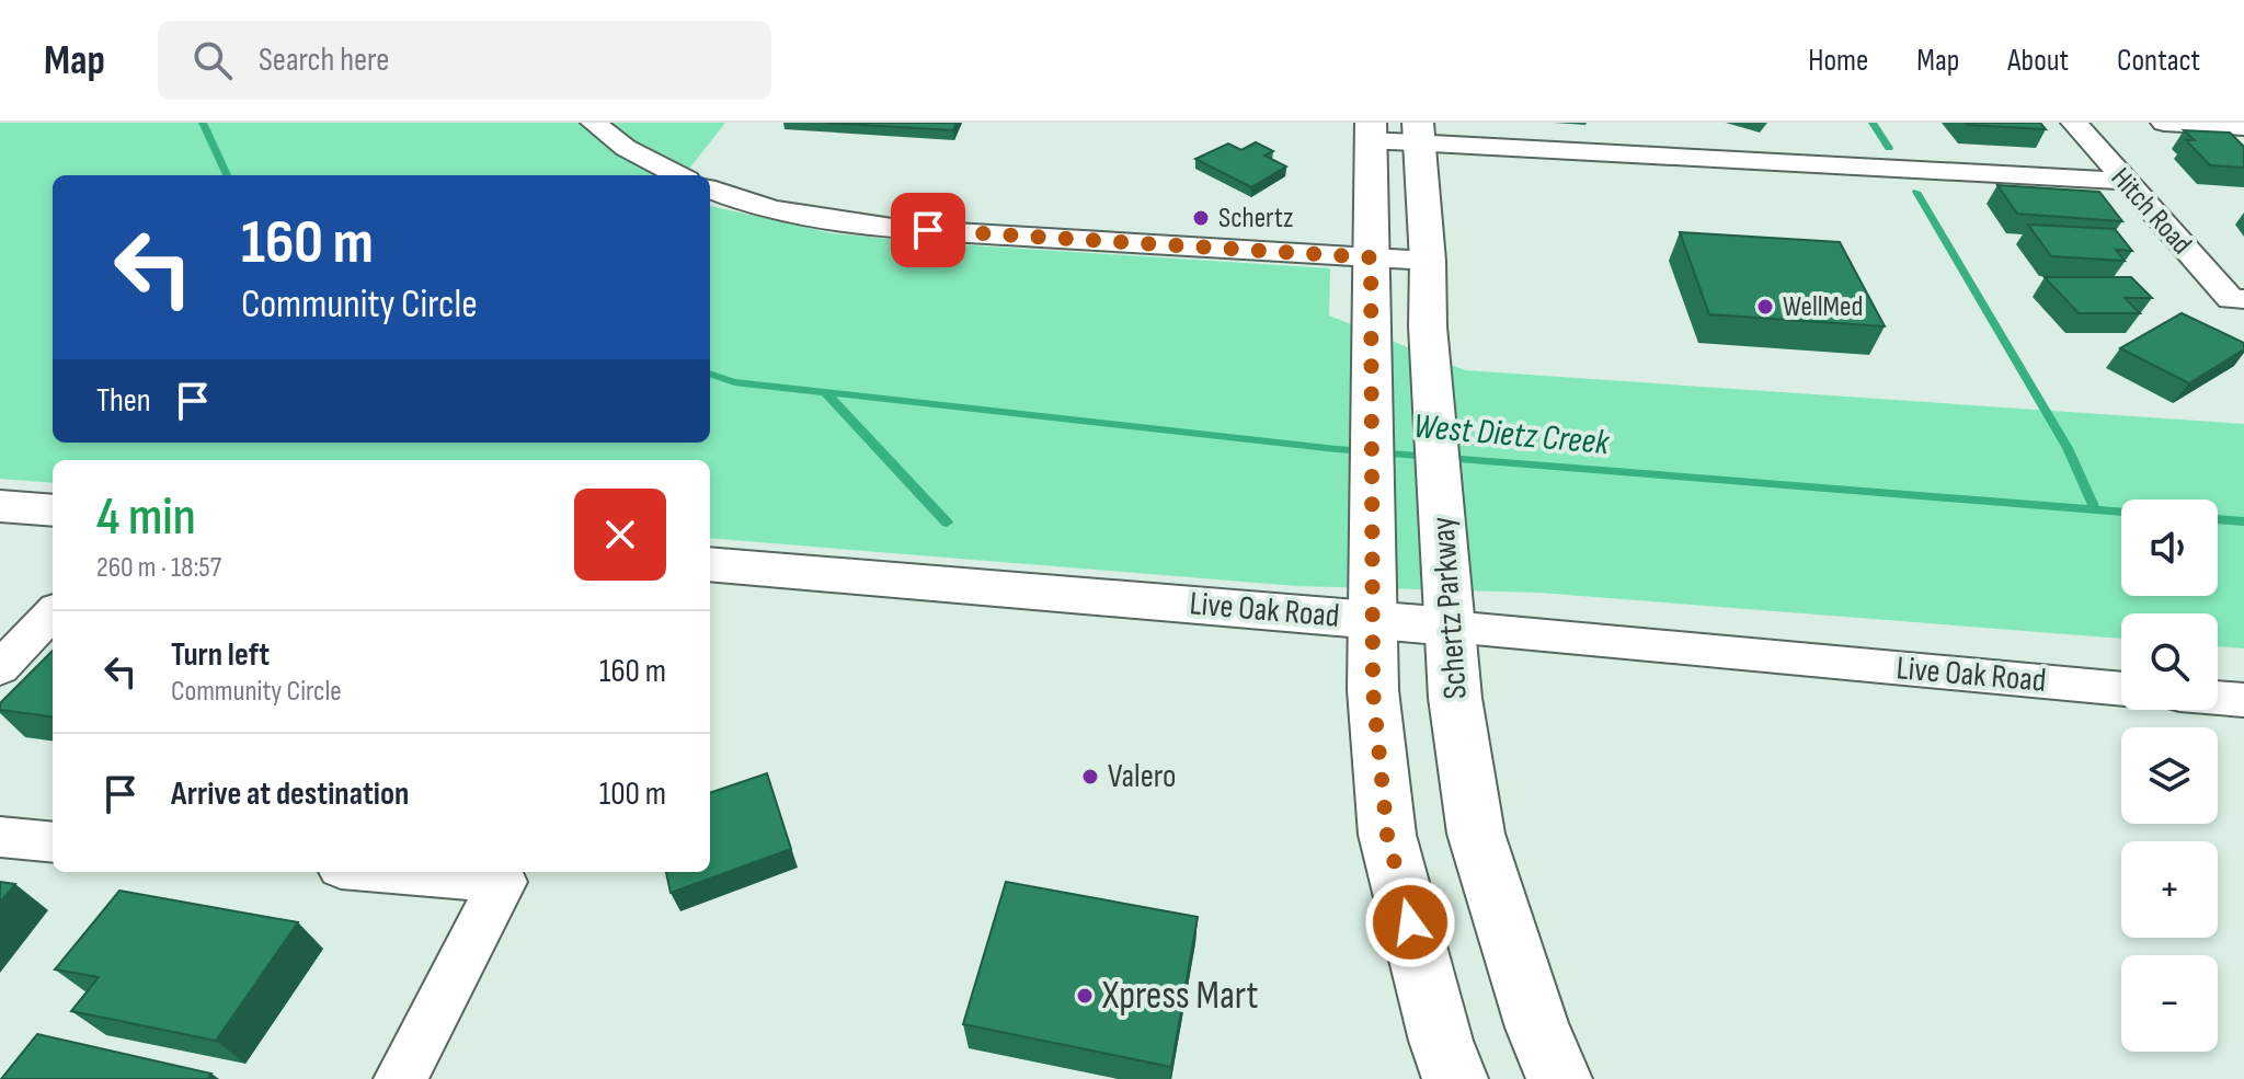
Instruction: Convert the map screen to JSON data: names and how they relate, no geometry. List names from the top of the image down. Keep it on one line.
{"streets":{"main road":["Schertz Parkway","Live Oak Road"],"street":["Hitch Road"]},"crossings":[["Schertz Parkway","Live Oak Road"]],"water":["West Dietz Creek"],"places":["Schertz","WellMed","Valero","Xpress Mart"],"page":{"header":"Map","search":"Search here","nav":["Home","Map","About","Contact"],"turn":["160 m","Community Circle"],"then":"Then","heading":["4 min","260 m · 18:57"],"map_buttons":["+","−"],"list":[{"name":"Turn left","note":"Community Circle","value":"160 m"},{"name":"Arrive at destination","value":"100 m"}]}}
